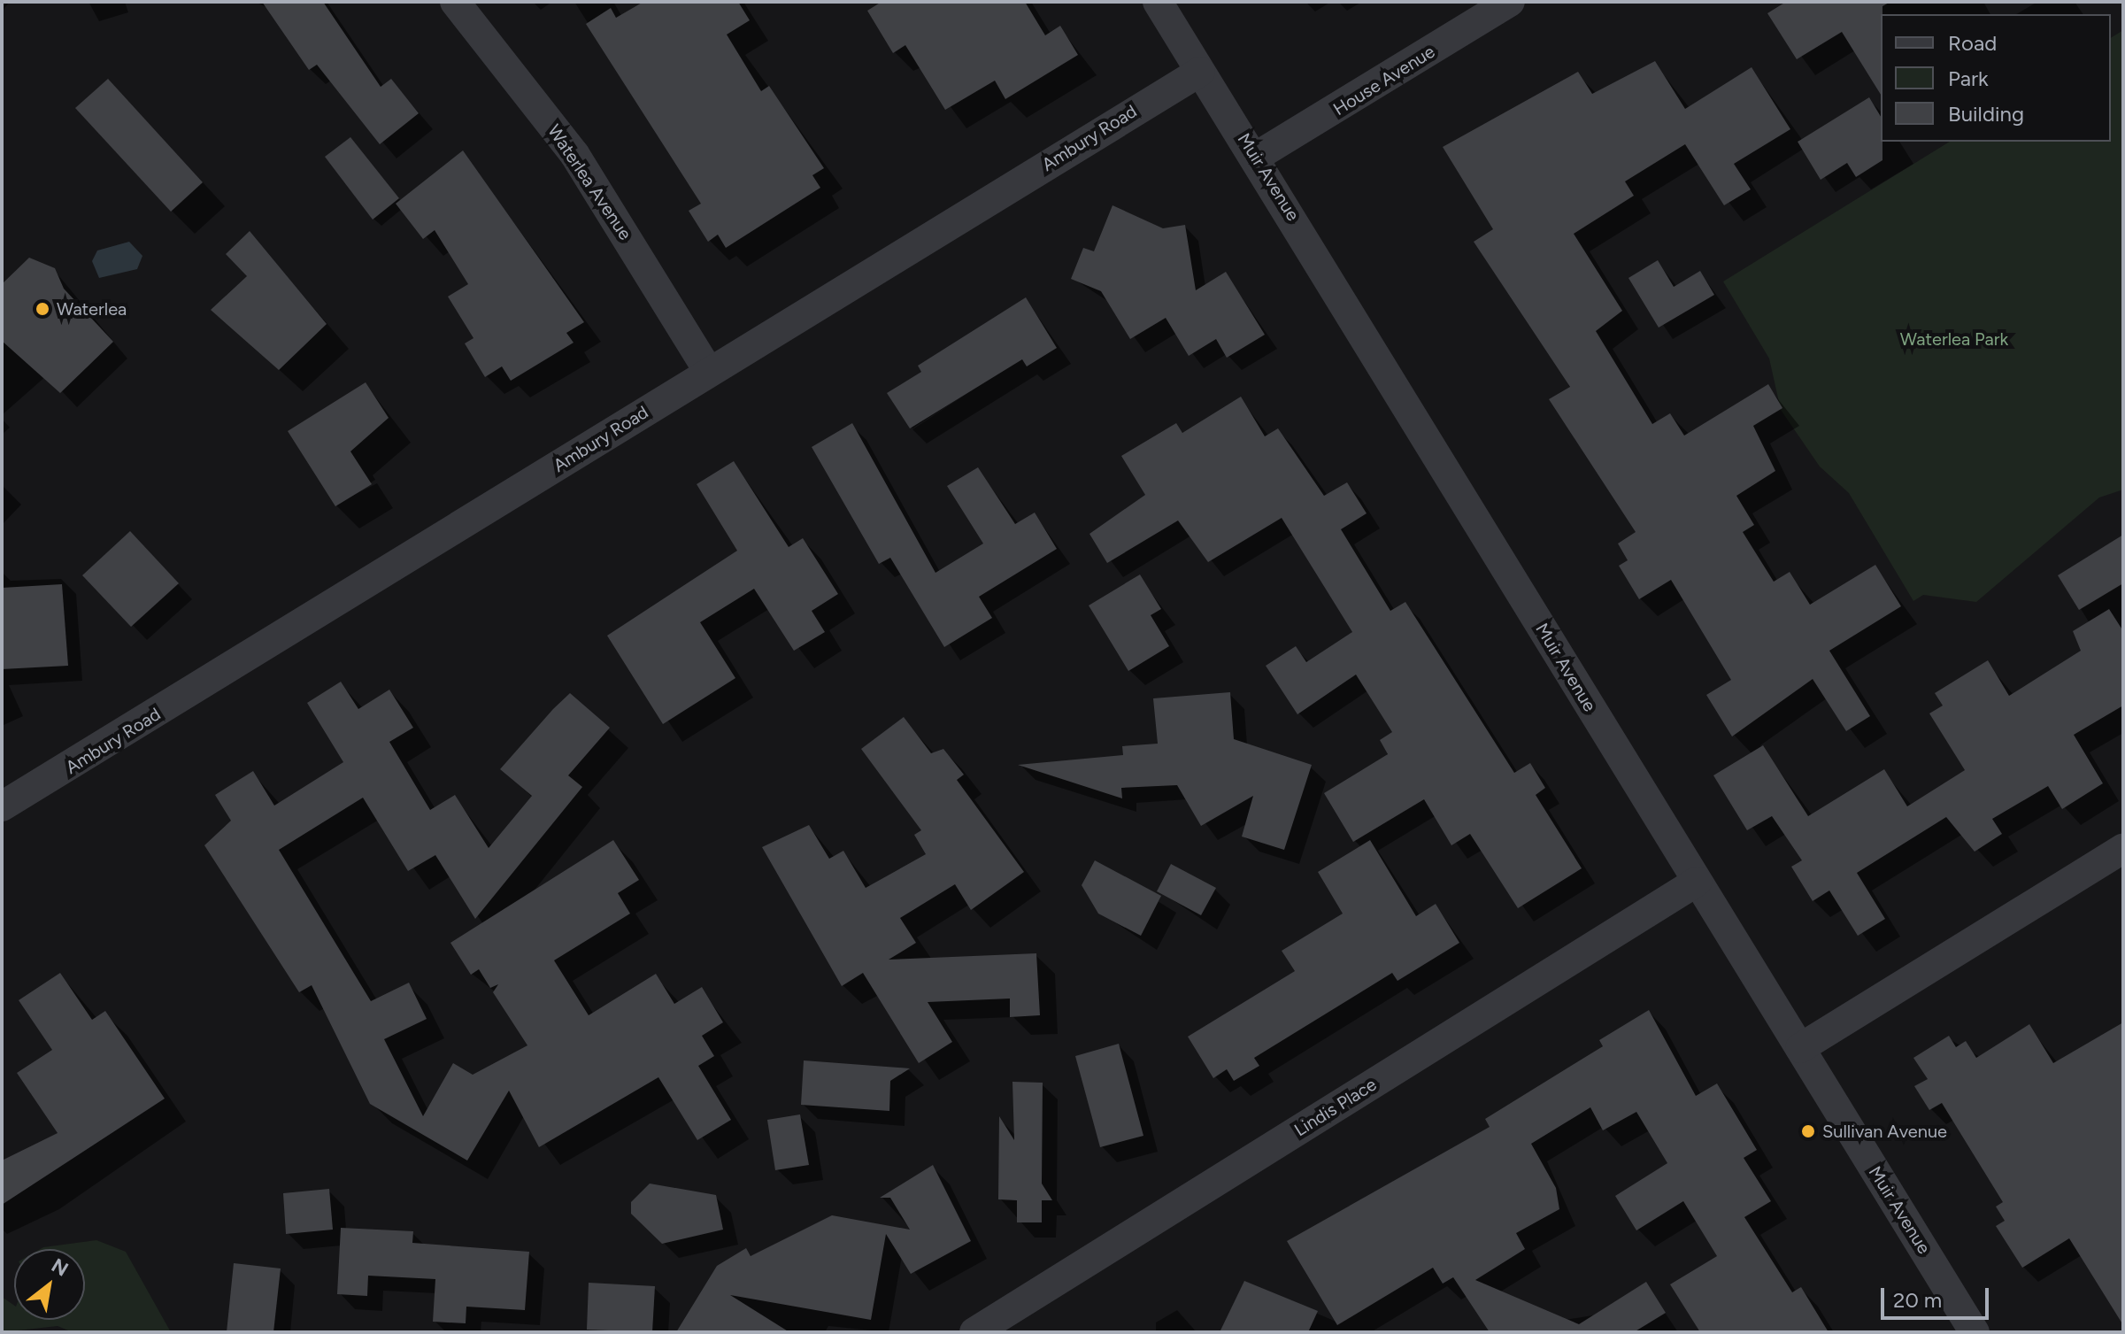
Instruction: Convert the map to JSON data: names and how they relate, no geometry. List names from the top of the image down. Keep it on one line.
{"streets":{"street":["House Avenue","Ambury Road","Muir Avenue","Waterlea Avenue","Lindis Place"]},"crossings":[["House Avenue","Muir Avenue"],["Ambury Road","Muir Avenue"],["Ambury Road","Waterlea Avenue"],["Muir Avenue","Lindis Place"]],"parks":["Waterlea Park"],"places":["Waterlea","Sullivan Avenue"],"legend":["Road","Park","Building"],"scale_bar":"20 m","north":"top right"}
